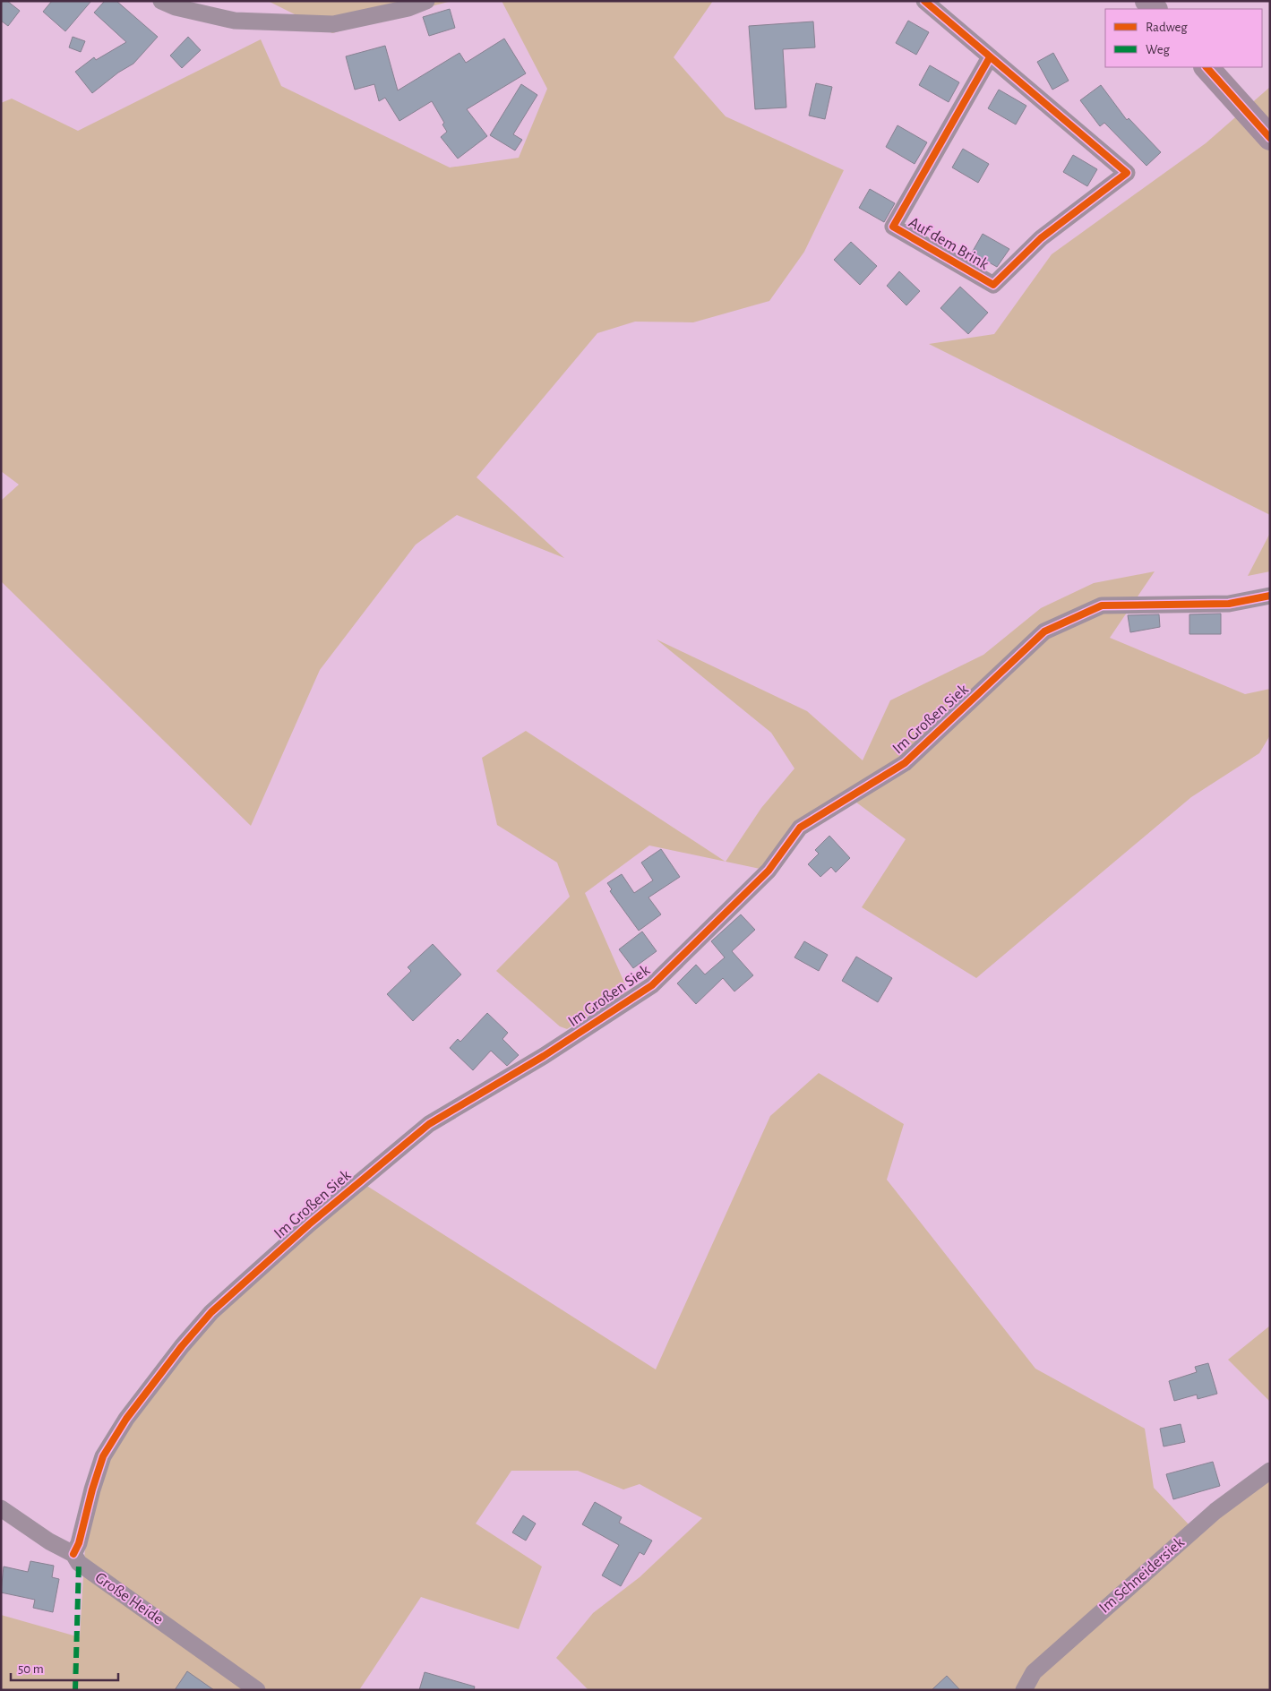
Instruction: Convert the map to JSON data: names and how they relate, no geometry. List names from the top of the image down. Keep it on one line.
{"streets":{"street":["Auf dem Brink","Im Großen Siek","Im Schneidersiek","Große Heide"]},"crossings":[["Im Großen Siek","Große Heide"]],"legend":["Radweg","Weg"],"scale_bar":"50 m"}
